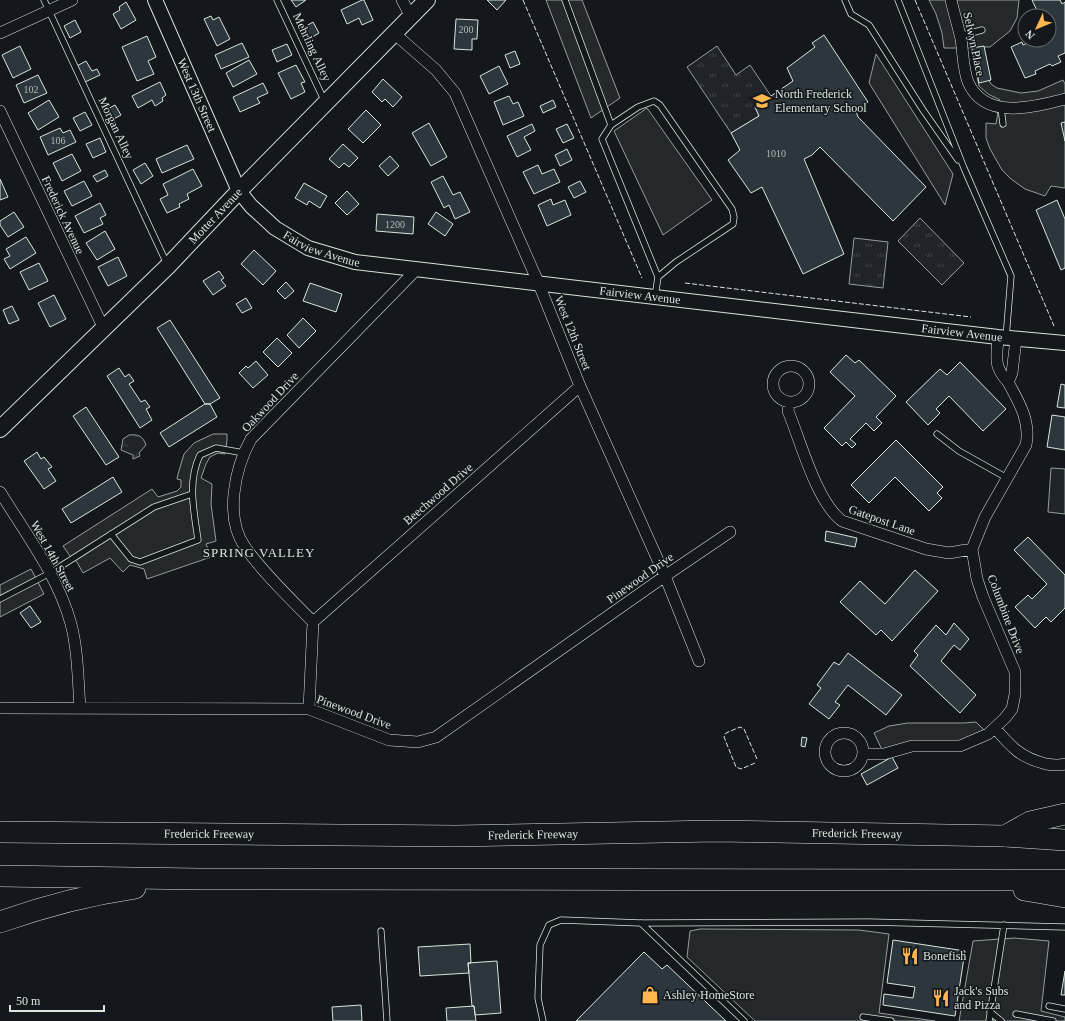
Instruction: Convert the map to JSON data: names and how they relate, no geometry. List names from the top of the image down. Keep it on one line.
{"streets":{"highway":["Frederick Freeway"],"main road":["Motter Avenue"],"street":["Selwyn Place","West 13th Street","Frederick Avenue","Fairview Avenue","West 12th Street","Oakwood Drive","Beechwood Drive","Gatepost Lane","West 14th Street","Pinewood Drive","Columbine Drive"],"lane":["Mehrling Alley","Morgan Alley"]},"crossings":[["Mehrling Alley","Motter Avenue"],["West 13th Street","Motter Avenue"],["West 13th Street","Fairview Avenue"],["Morgan Alley","Motter Avenue"],["Frederick Avenue","Motter Avenue"],["Motter Avenue","Fairview Avenue"],["Motter Avenue","West 12th Street"],["Fairview Avenue","West 12th Street"],["Fairview Avenue","Oakwood Drive"],["Fairview Avenue","Columbine Drive"],["West 12th Street","Beechwood Drive"],["West 12th Street","Pinewood Drive"],["Oakwood Drive","Beechwood Drive"],["Gatepost Lane","Columbine Drive"],["West 14th Street","Pinewood Drive"]],"districts":["SPRING VALLEY"],"places":{"school or university":["North Frederick Elementary School"],"restaurant":["Bonefish","Jack's Subs and Pizza"],"shop":["Ashley HomeStore"]},"house_numbers":["200","102","106","1010","1200"],"scale_bar":"50 m","north":"bottom left"}
